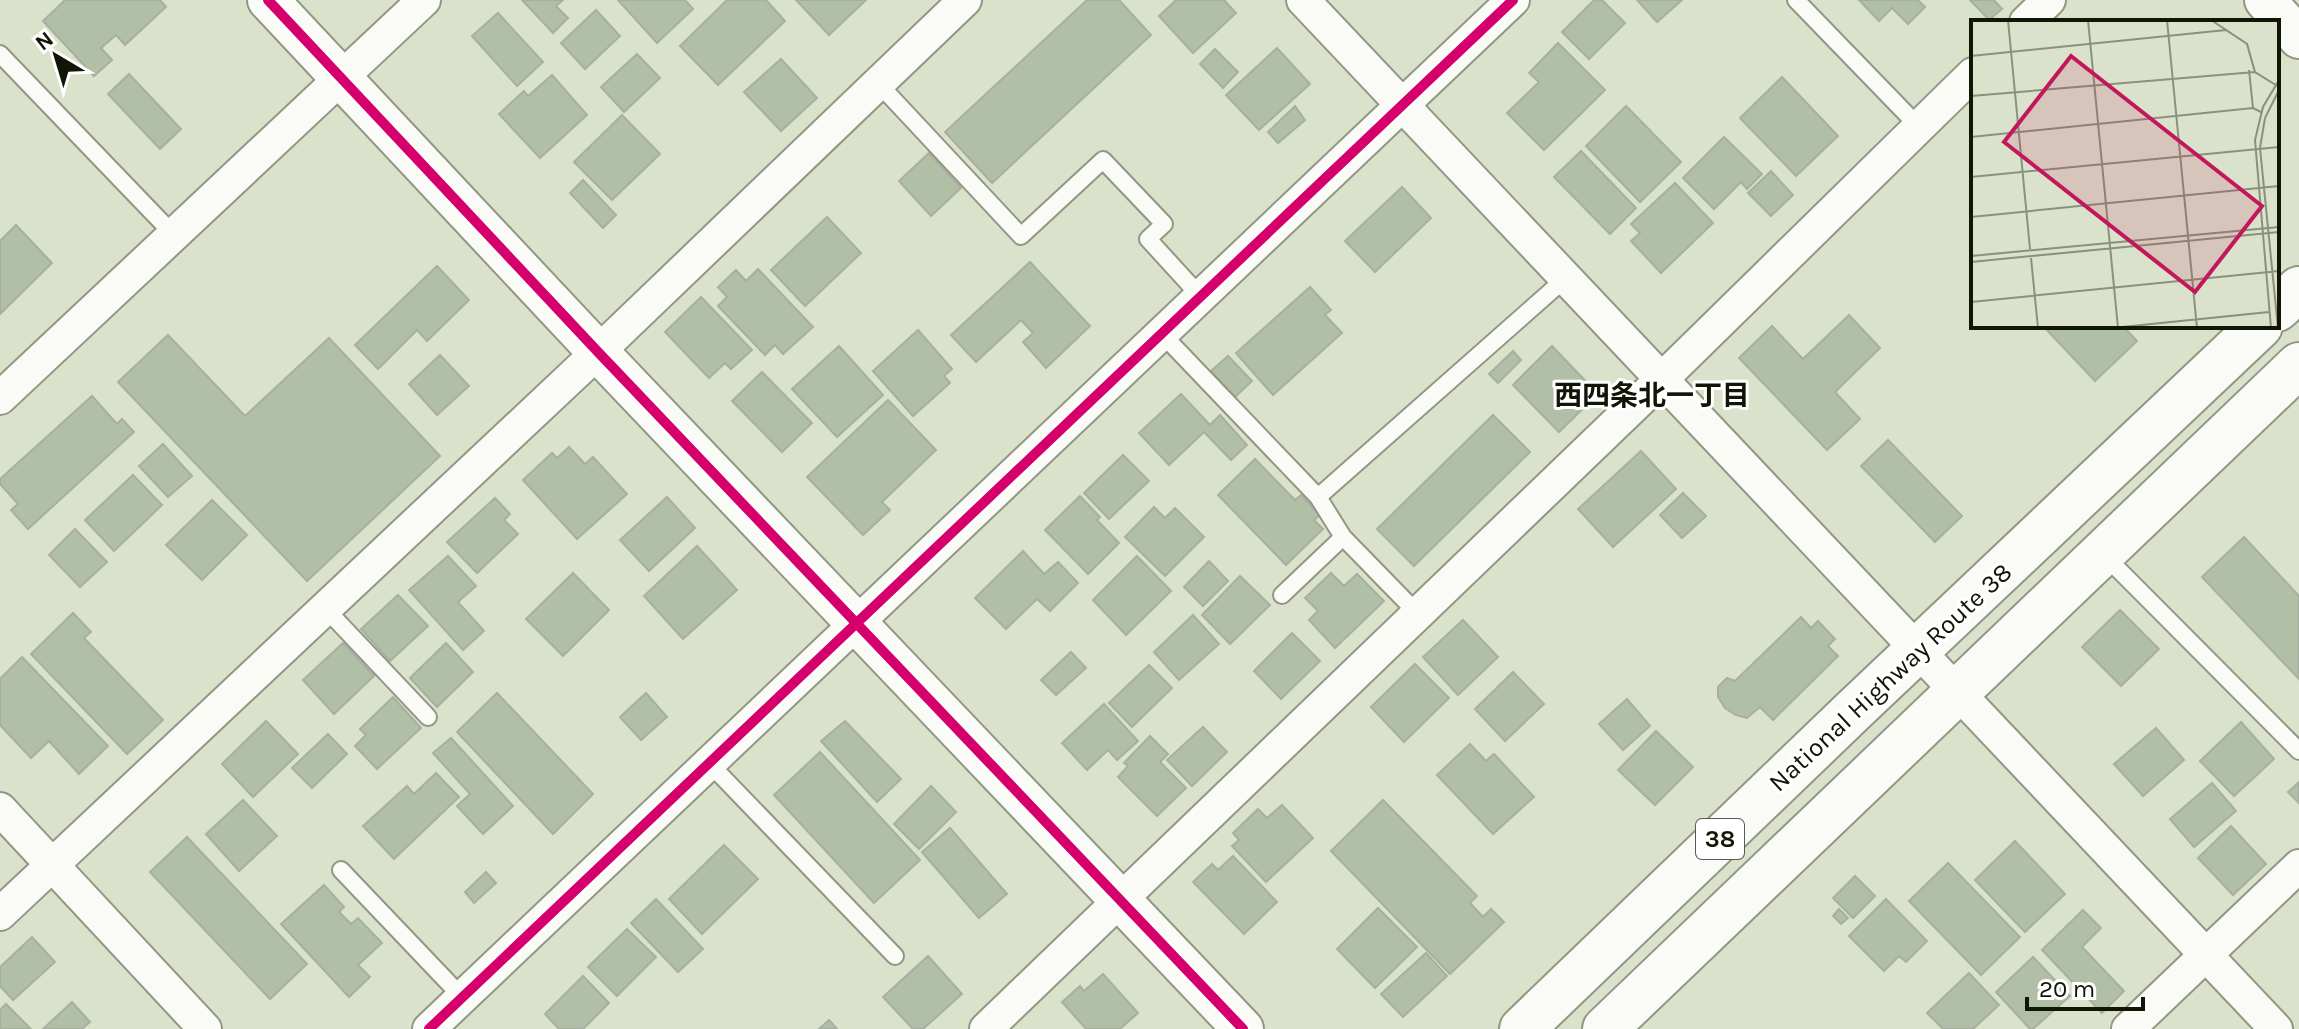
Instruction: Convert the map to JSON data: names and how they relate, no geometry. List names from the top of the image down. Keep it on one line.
{"streets":{"highway":["National Highway Route 38","38"]},"districts":["西四条北一丁目"],"scale_bar":"20 m","north":"top left"}
